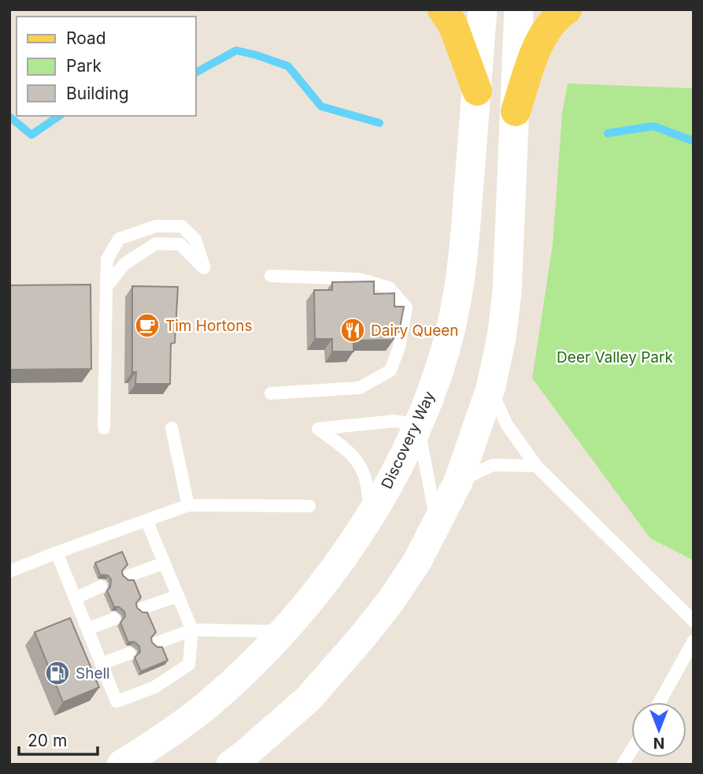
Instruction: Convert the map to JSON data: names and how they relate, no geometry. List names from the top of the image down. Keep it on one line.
{"streets":{"street":["Discovery Way"]},"parks":["Deer Valley Park"],"places":{"cafe":["Tim Hortons"],"restaurant":["Dairy Queen"],"fuel station":["Shell"]},"legend":["Road","Park","Building"],"scale_bar":"20 m","north":"bottom"}
